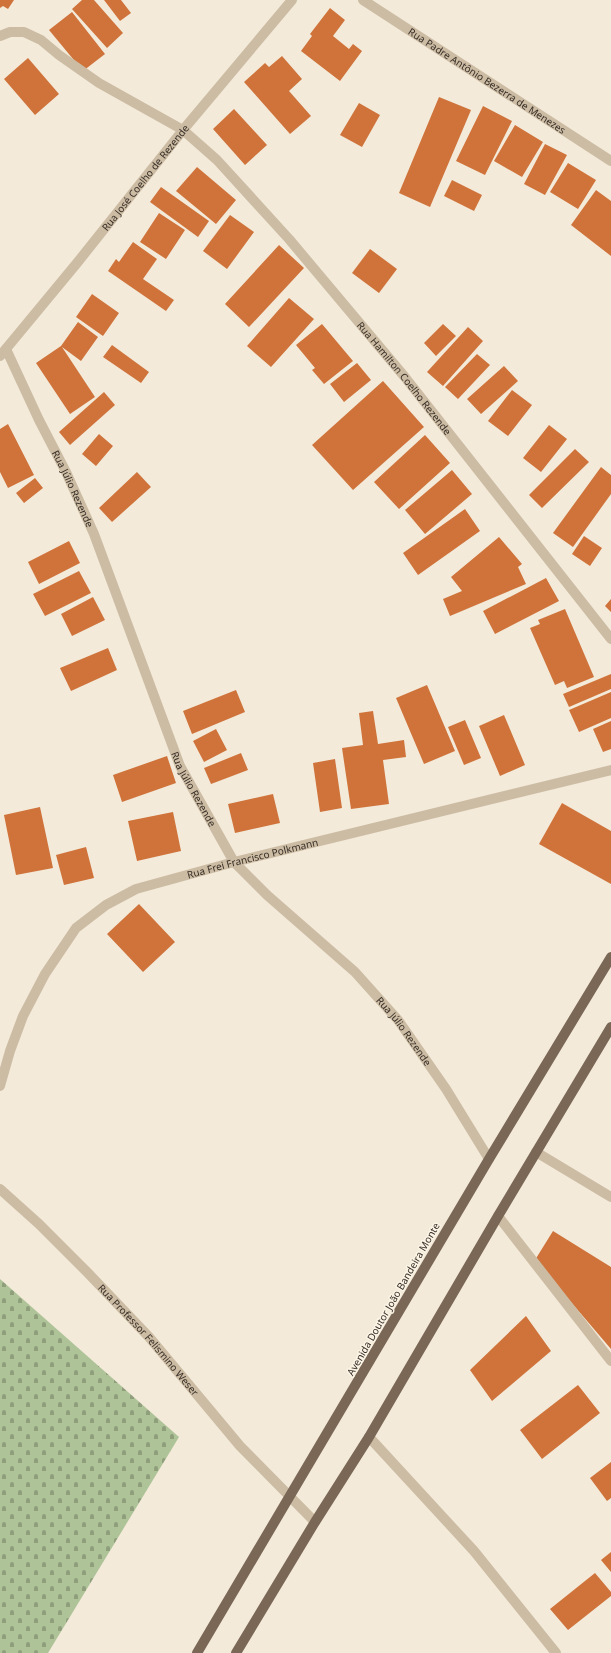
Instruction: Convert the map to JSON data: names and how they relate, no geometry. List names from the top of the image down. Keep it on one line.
{"streets":{"main road":["Avenida Doutor João Bandeira Monte"],"street":["Rua Padre Antônio Bezerra de Menezes","Rua José Coelho de Rezende","Rua Hamilton Coelho Rezende","Rua Júlio Rezende","Rua Frei Francisco Polkmann","Rua Professor Felismino Weser"]},"crossings":[["Rua José Coelho de Rezende","Rua Hamilton Coelho Rezende"],["Rua José Coelho de Rezende","Rua Júlio Rezende"],["Rua Júlio Rezende","Rua Frei Francisco Polkmann"],["Rua Júlio Rezende","Avenida Doutor João Bandeira Monte"],["Avenida Doutor João Bandeira Monte","Rua Professor Felismino Weser"]]}
